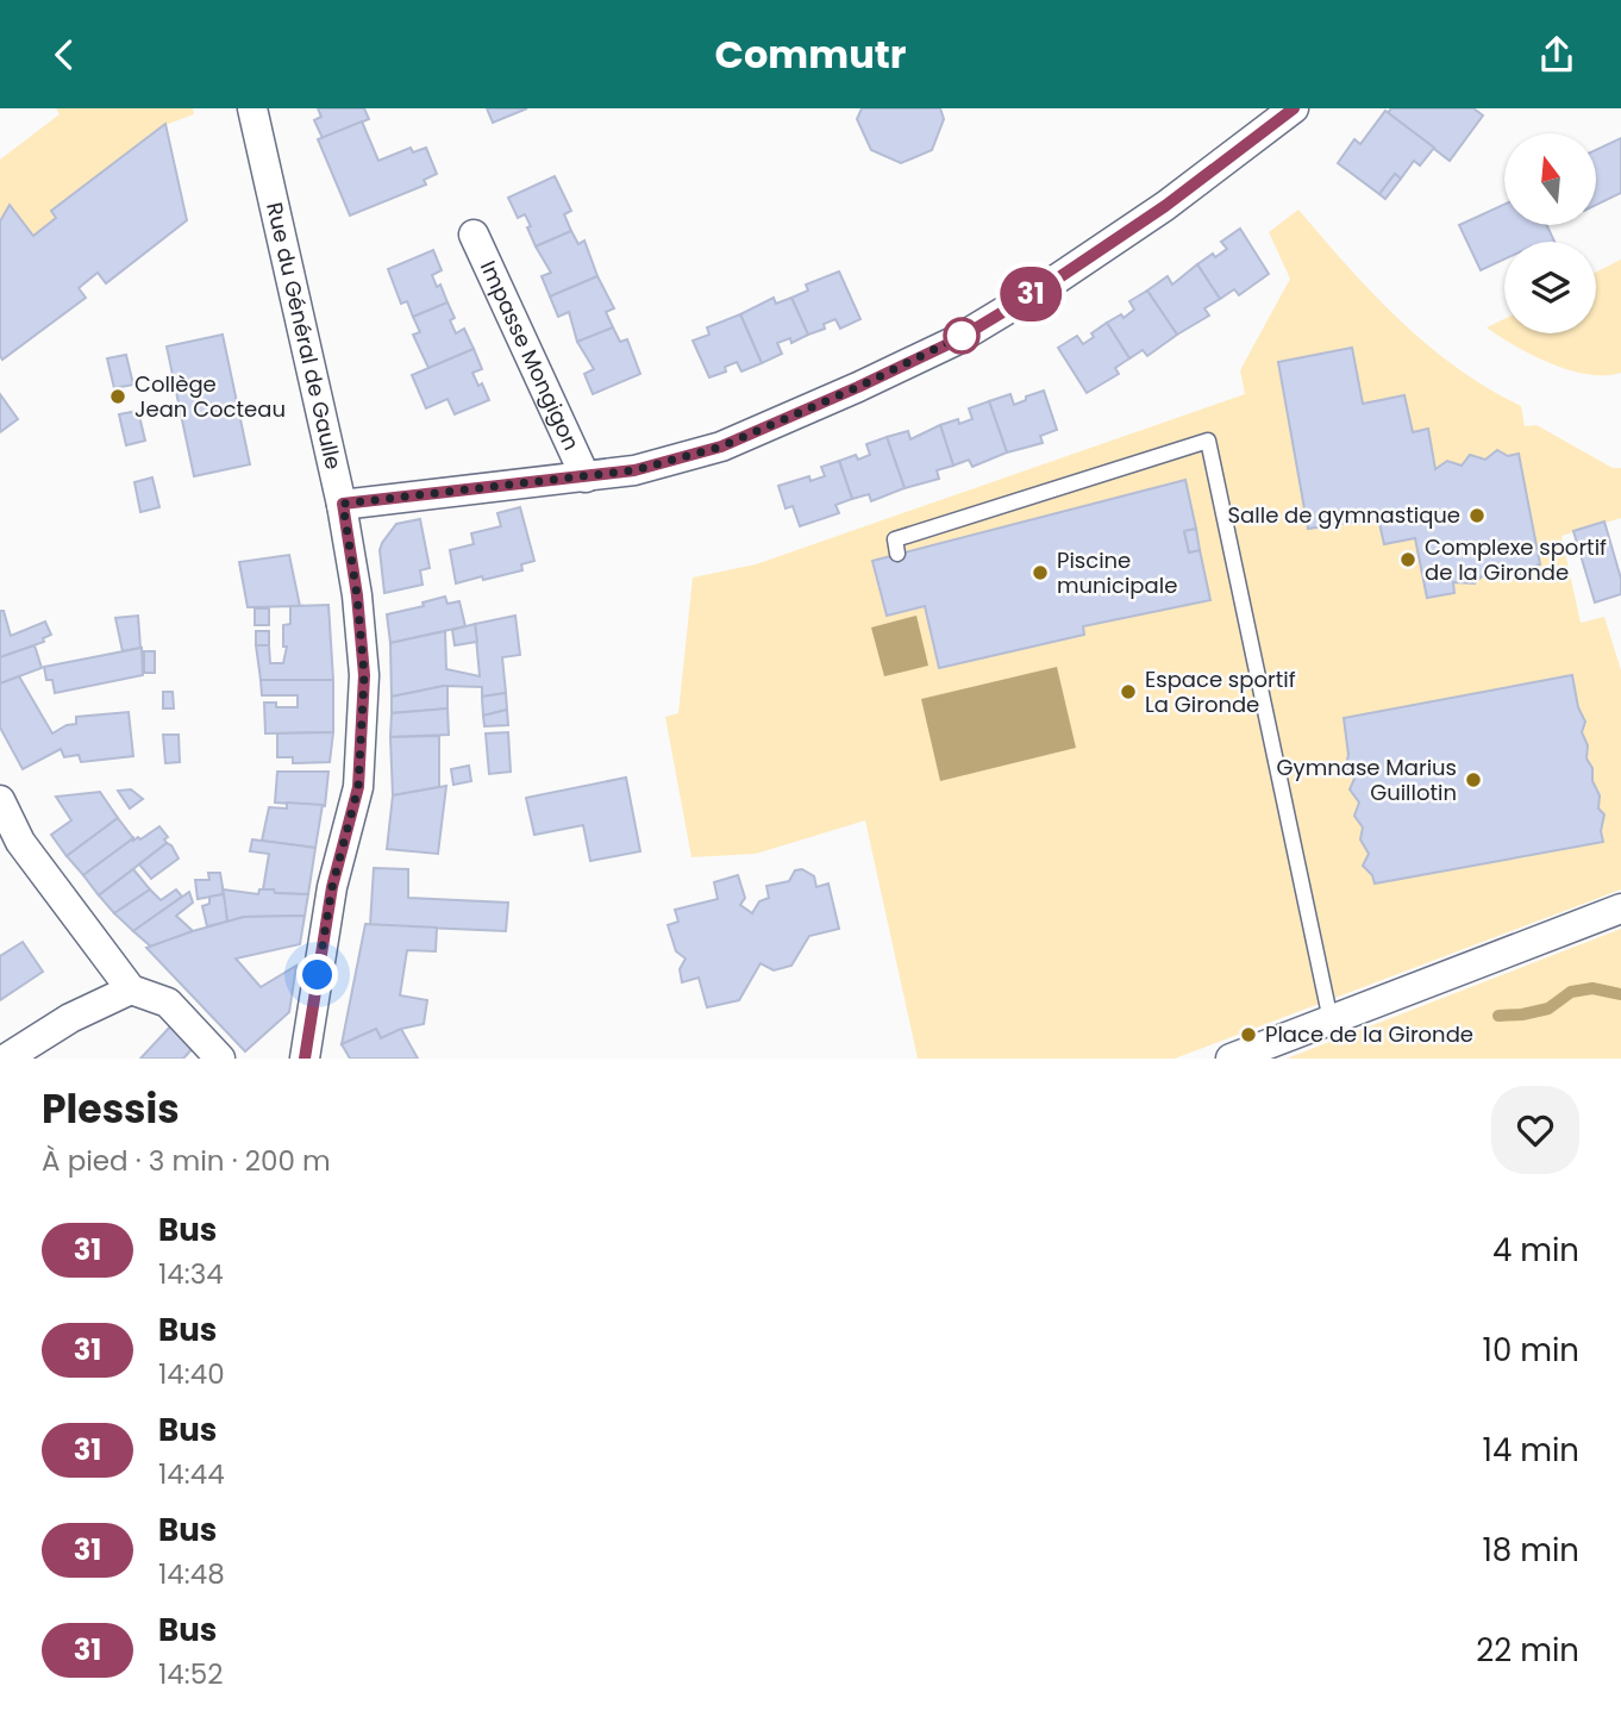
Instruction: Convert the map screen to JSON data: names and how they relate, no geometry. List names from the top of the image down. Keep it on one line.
{"streets":{"street":["Rue du Général de Gaulle","Impasse Mongigon"]},"places":["Collège Jean Cocteau","Salle de gymnastique","Complexe sportif de la Gironde","Piscine municipale","Espace sportif La Gironde","Gymnase Marius Guillotin","Place de la Gironde"],"lines":["bus line 31"],"north":"top","page":{"header":"Commutr","on_map":"31","heading":["Plessis","À pied · 3 min · 200 m"],"list":[{"mark":"31","name":"Bus","note":"14:34","value":"4 min"},{"mark":"31","name":"Bus","note":"14:40","value":"10 min"},{"mark":"31","name":"Bus","note":"14:44","value":"14 min"},{"mark":"31","name":"Bus","note":"14:48","value":"18 min"},{"mark":"31","name":"Bus","note":"14:52","value":"22 min"}]}}
